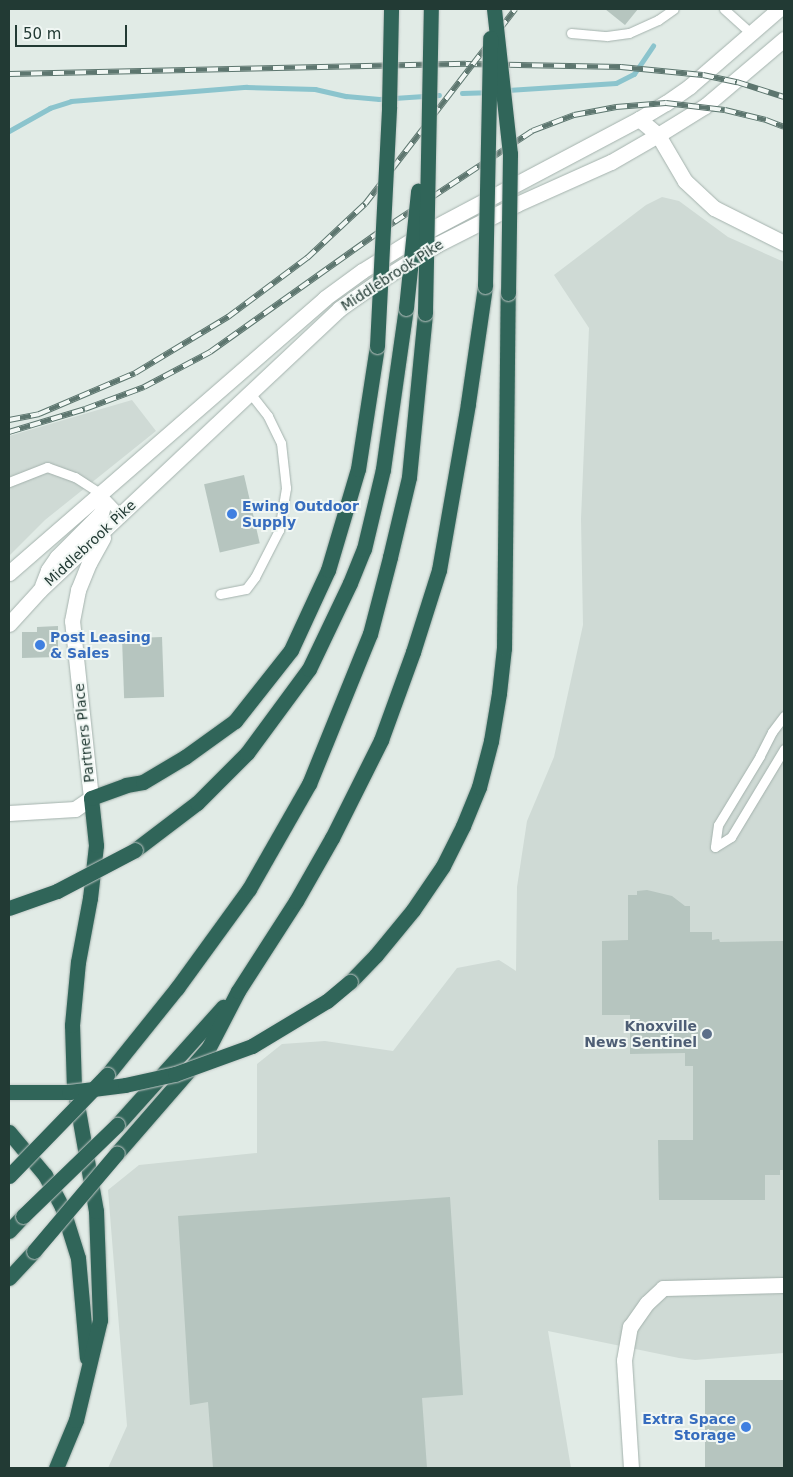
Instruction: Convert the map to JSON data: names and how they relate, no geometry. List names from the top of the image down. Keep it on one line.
{"streets":{"main road":["Middlebrook Pike","Partners Place"]},"crossings":[["Middlebrook Pike","Partners Place"]],"places":["Ewing Outdoor Supply","Post Leasing & Sales","Knoxville News Sentinel","Extra Space Storage"],"scale_bar":"50 m"}
